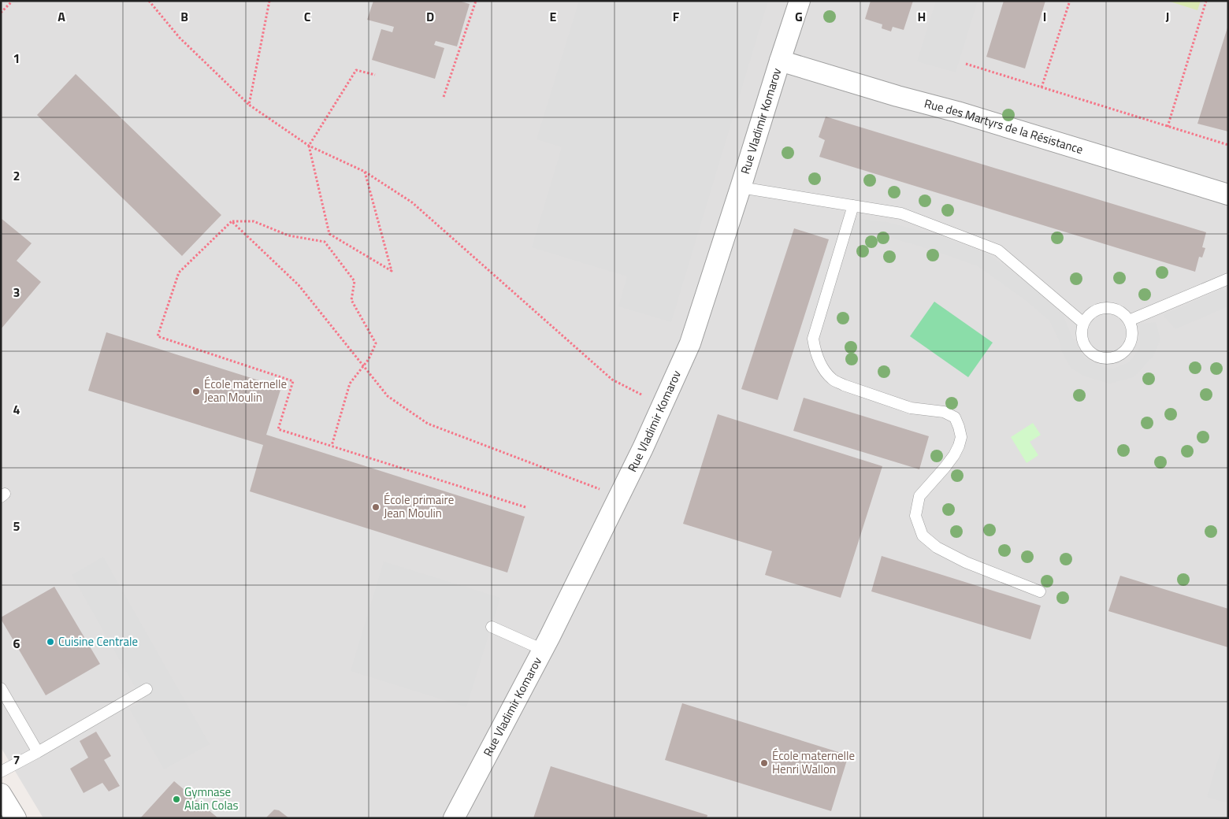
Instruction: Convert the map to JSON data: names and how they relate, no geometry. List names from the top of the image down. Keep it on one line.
{"streets":{"street":["Rue Vladimir Komarov","Rue des Martyrs de la Résistance"]},"crossings":[["Rue Vladimir Komarov","Rue des Martyrs de la Résistance"]],"places":["École maternelle Jean Moulin","École primaire Jean Moulin","Cuisine Centrale","École maternelle Henri Wallon","Gymnase Alain Colas"],"grid":{"columns":["A","B","C","D","E","F","G","H","I","J"],"rows":["1","2","3","4","5","6","7"]}}
